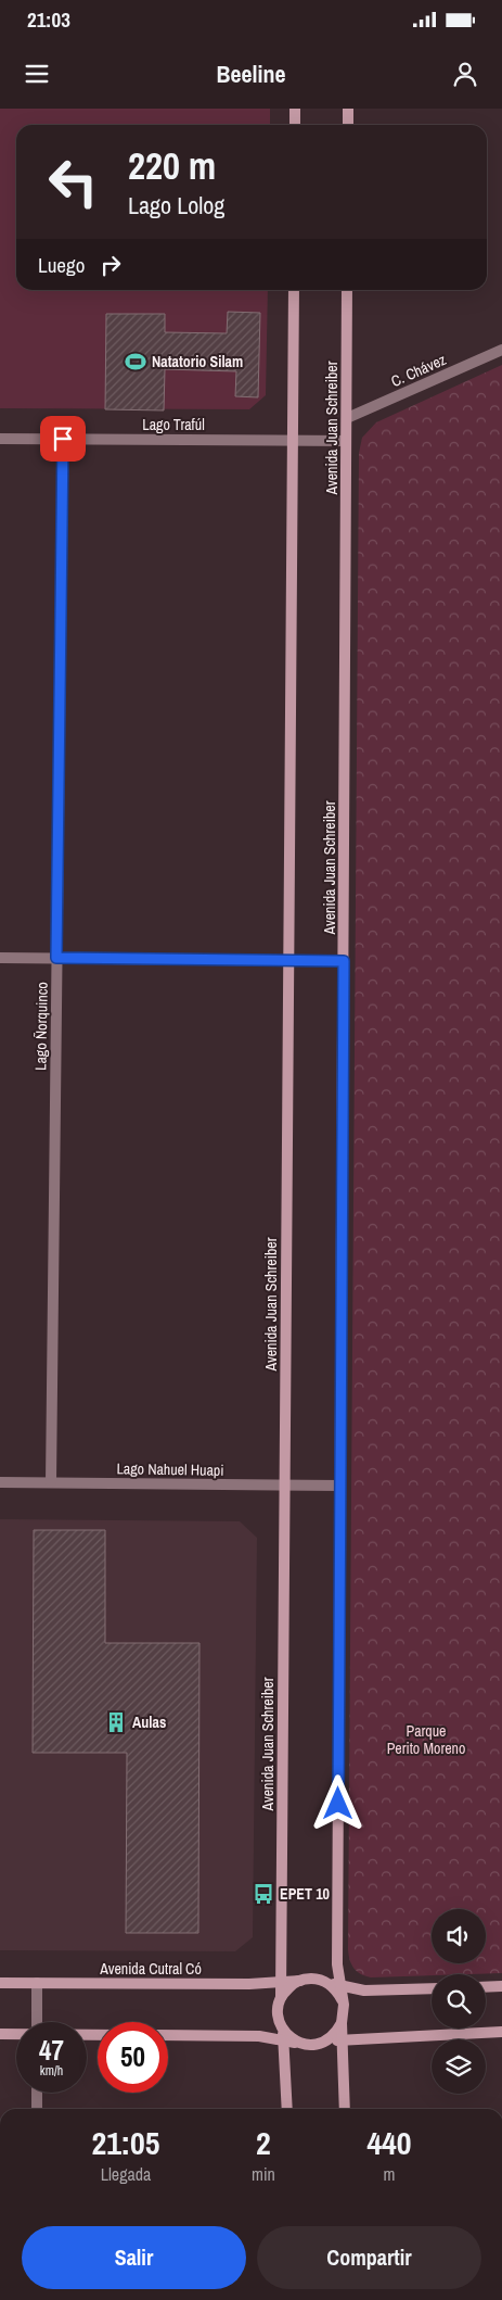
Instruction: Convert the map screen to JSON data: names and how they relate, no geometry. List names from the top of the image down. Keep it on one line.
{"streets":{"main road":["Avenida Juan Schreiber","Avenida Cutral Có"],"street":["C. Chávez","Lago Trafúl","Lago Ñorquinco","Lago Nahuel Huapi"]},"crossings":[["C. Chávez","Avenida Juan Schreiber"],["Lago Trafúl","Avenida Juan Schreiber"],["Lago Trafúl","Lago Ñorquinco"],["Avenida Juan Schreiber","Lago Nahuel Huapi"],["Avenida Juan Schreiber","Avenida Cutral Có"],["Lago Ñorquinco","Lago Nahuel Huapi"]],"parks":["Parque Perito Moreno"],"places":{"sports":["Natatorio Silam"],"building":["Aulas"],"bus stop":["EPET 10"]},"page":{"status":"21:03","header":"Beeline","turn":["220 m","Lago Lolog"],"then":"Luego","speed":"47 km/h","limit":"50","eta":["21:05","Llegada","2","min","440","m"],"buttons":["Salir","Compartir"]}}
